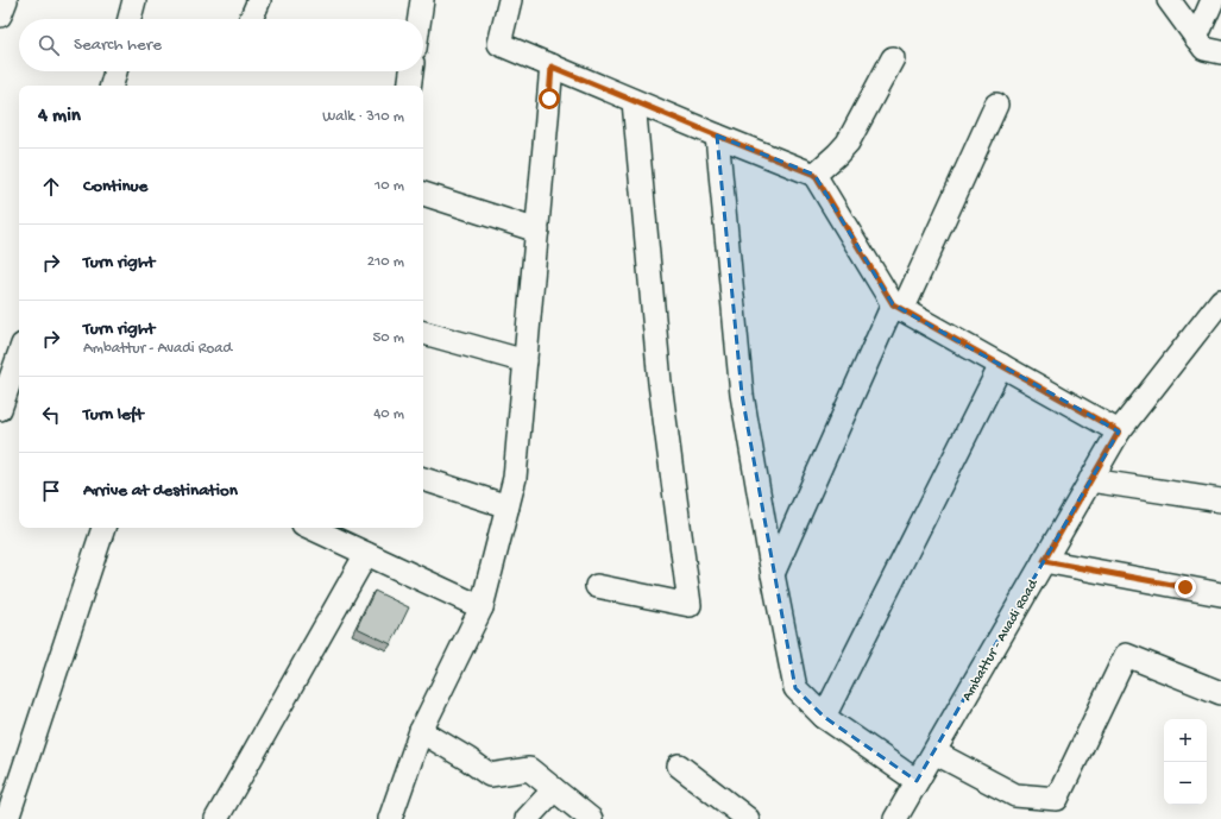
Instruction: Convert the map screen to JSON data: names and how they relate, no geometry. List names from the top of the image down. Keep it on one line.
{"streets":{"street":["Ambattur - Avadi Road"]},"page":{"search":"Search here","heading":["4 min","Walk · 310 m"],"list":[["Continue","10 m"],["Turn right","210 m"],["Turn right","Ambattur - Avadi Road","50 m"],["Turn left","40 m"],"Arrive at destination"],"map_buttons":["+","−"]}}
